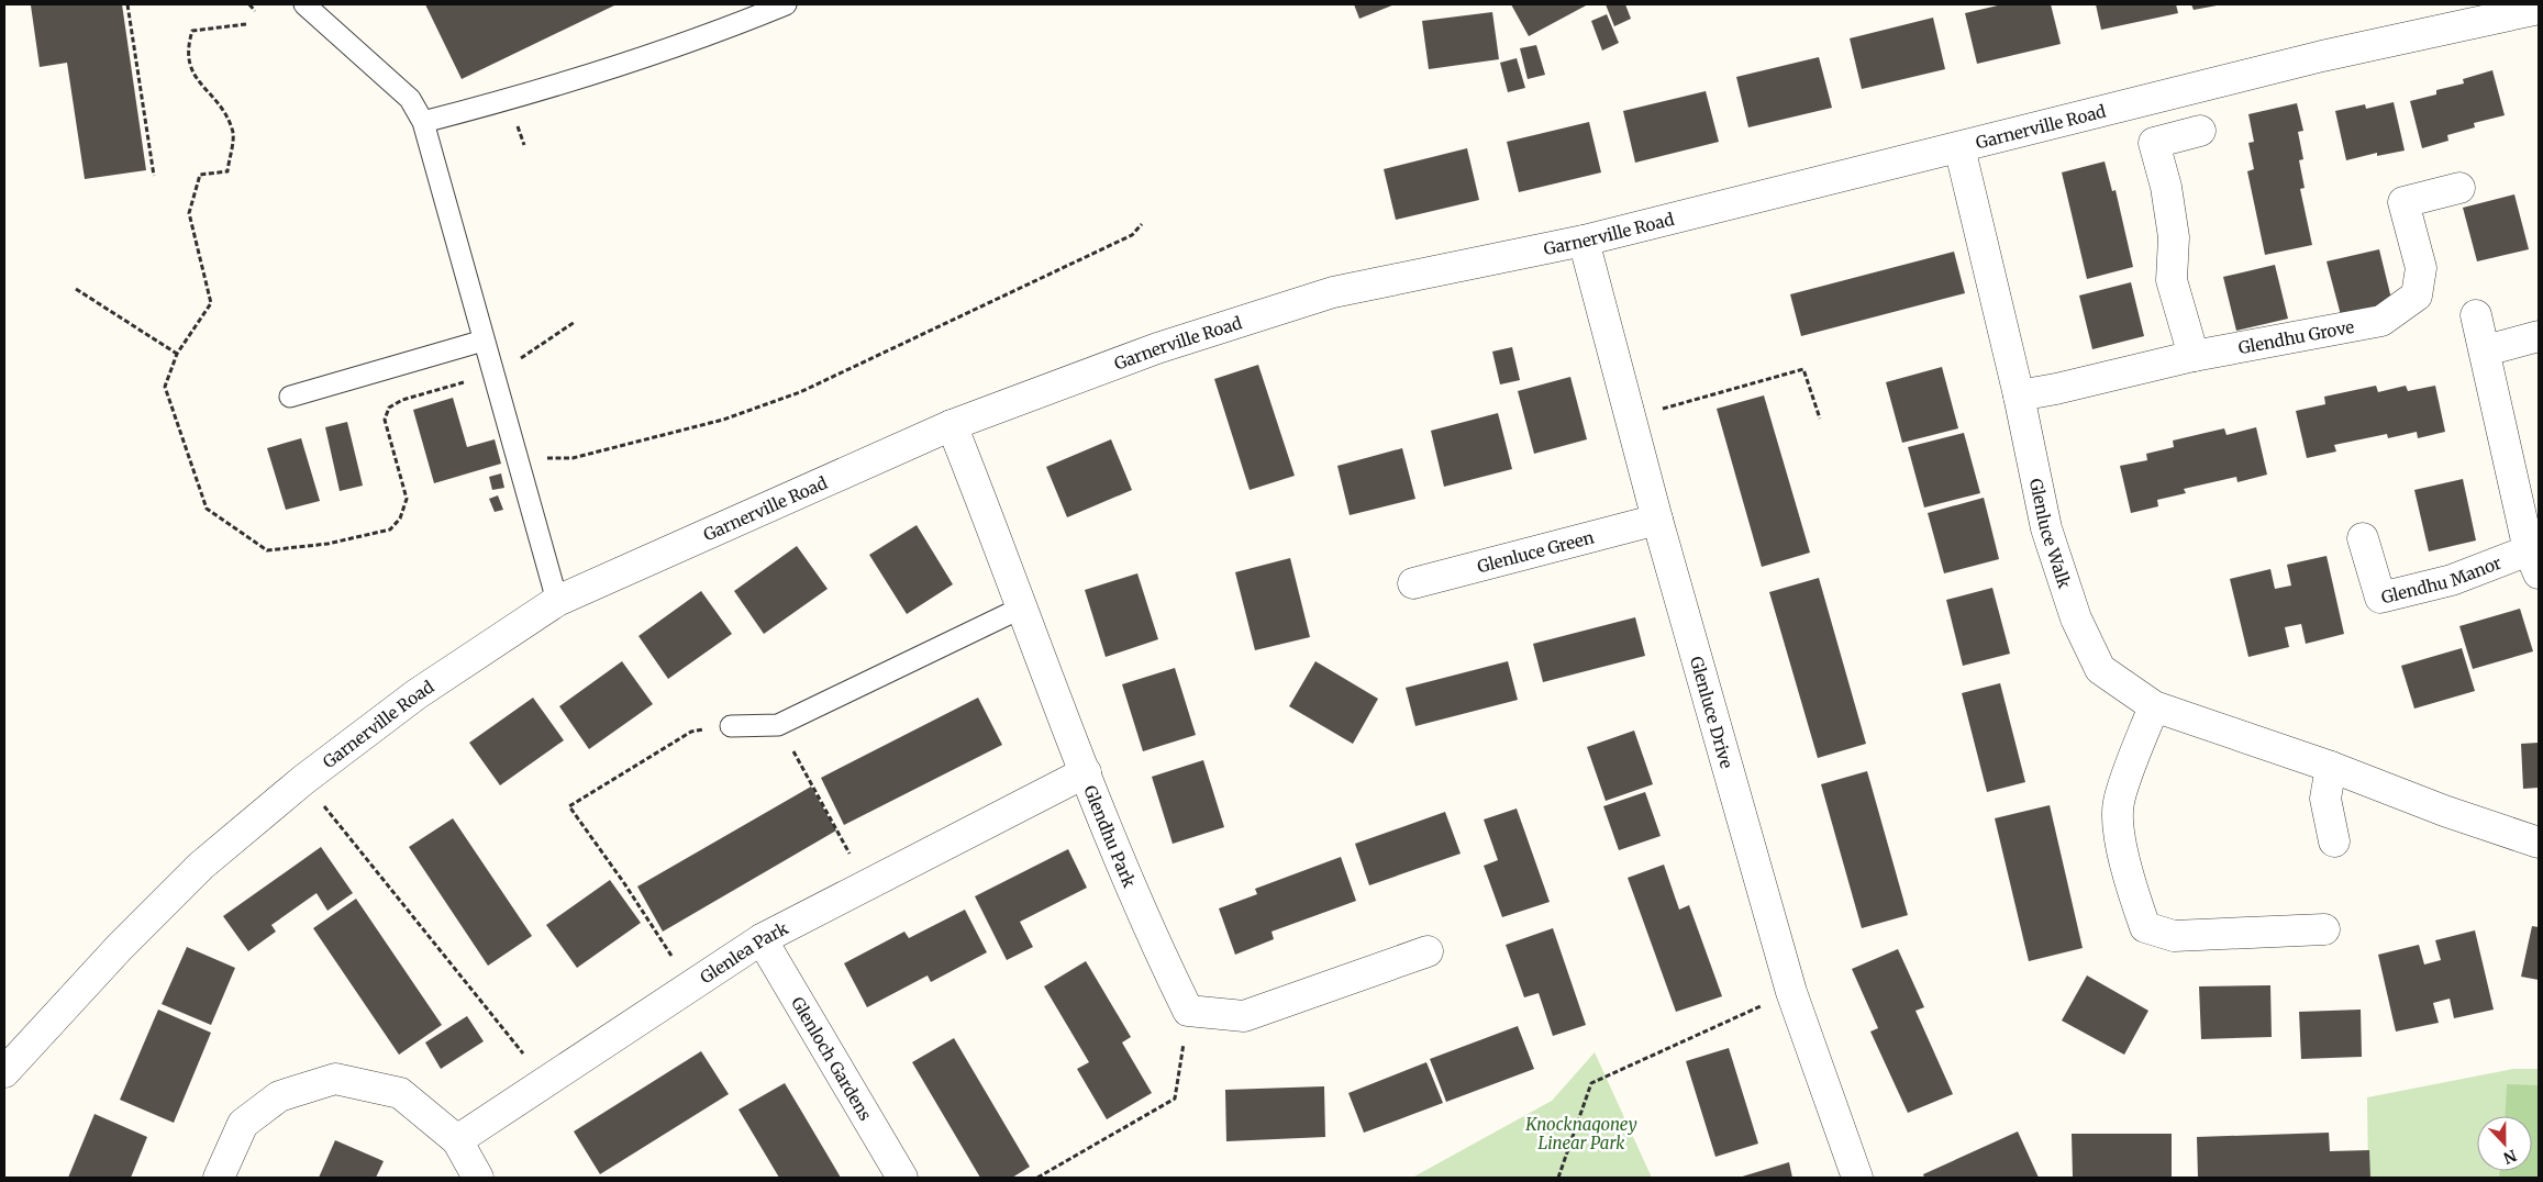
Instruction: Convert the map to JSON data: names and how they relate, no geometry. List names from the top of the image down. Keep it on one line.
{"streets":{"street":["Garnerville Road","Glendhu Grove","Glenluce Walk","Glenluce Green","Glendhu Manor","Glenluce Drive","Glendhu Park","Glenlea Park","Glenloch Gardens"]},"crossings":[["Garnerville Road","Glenluce Walk"],["Garnerville Road","Glenluce Drive"],["Garnerville Road","Glendhu Park"],["Glendhu Grove","Glenluce Walk"],["Glenluce Green","Glenluce Drive"],["Glendhu Park","Glenlea Park"],["Glenlea Park","Glenloch Gardens"]],"parks":["Knocknagoney Linear Park"],"north":"bottom"}
